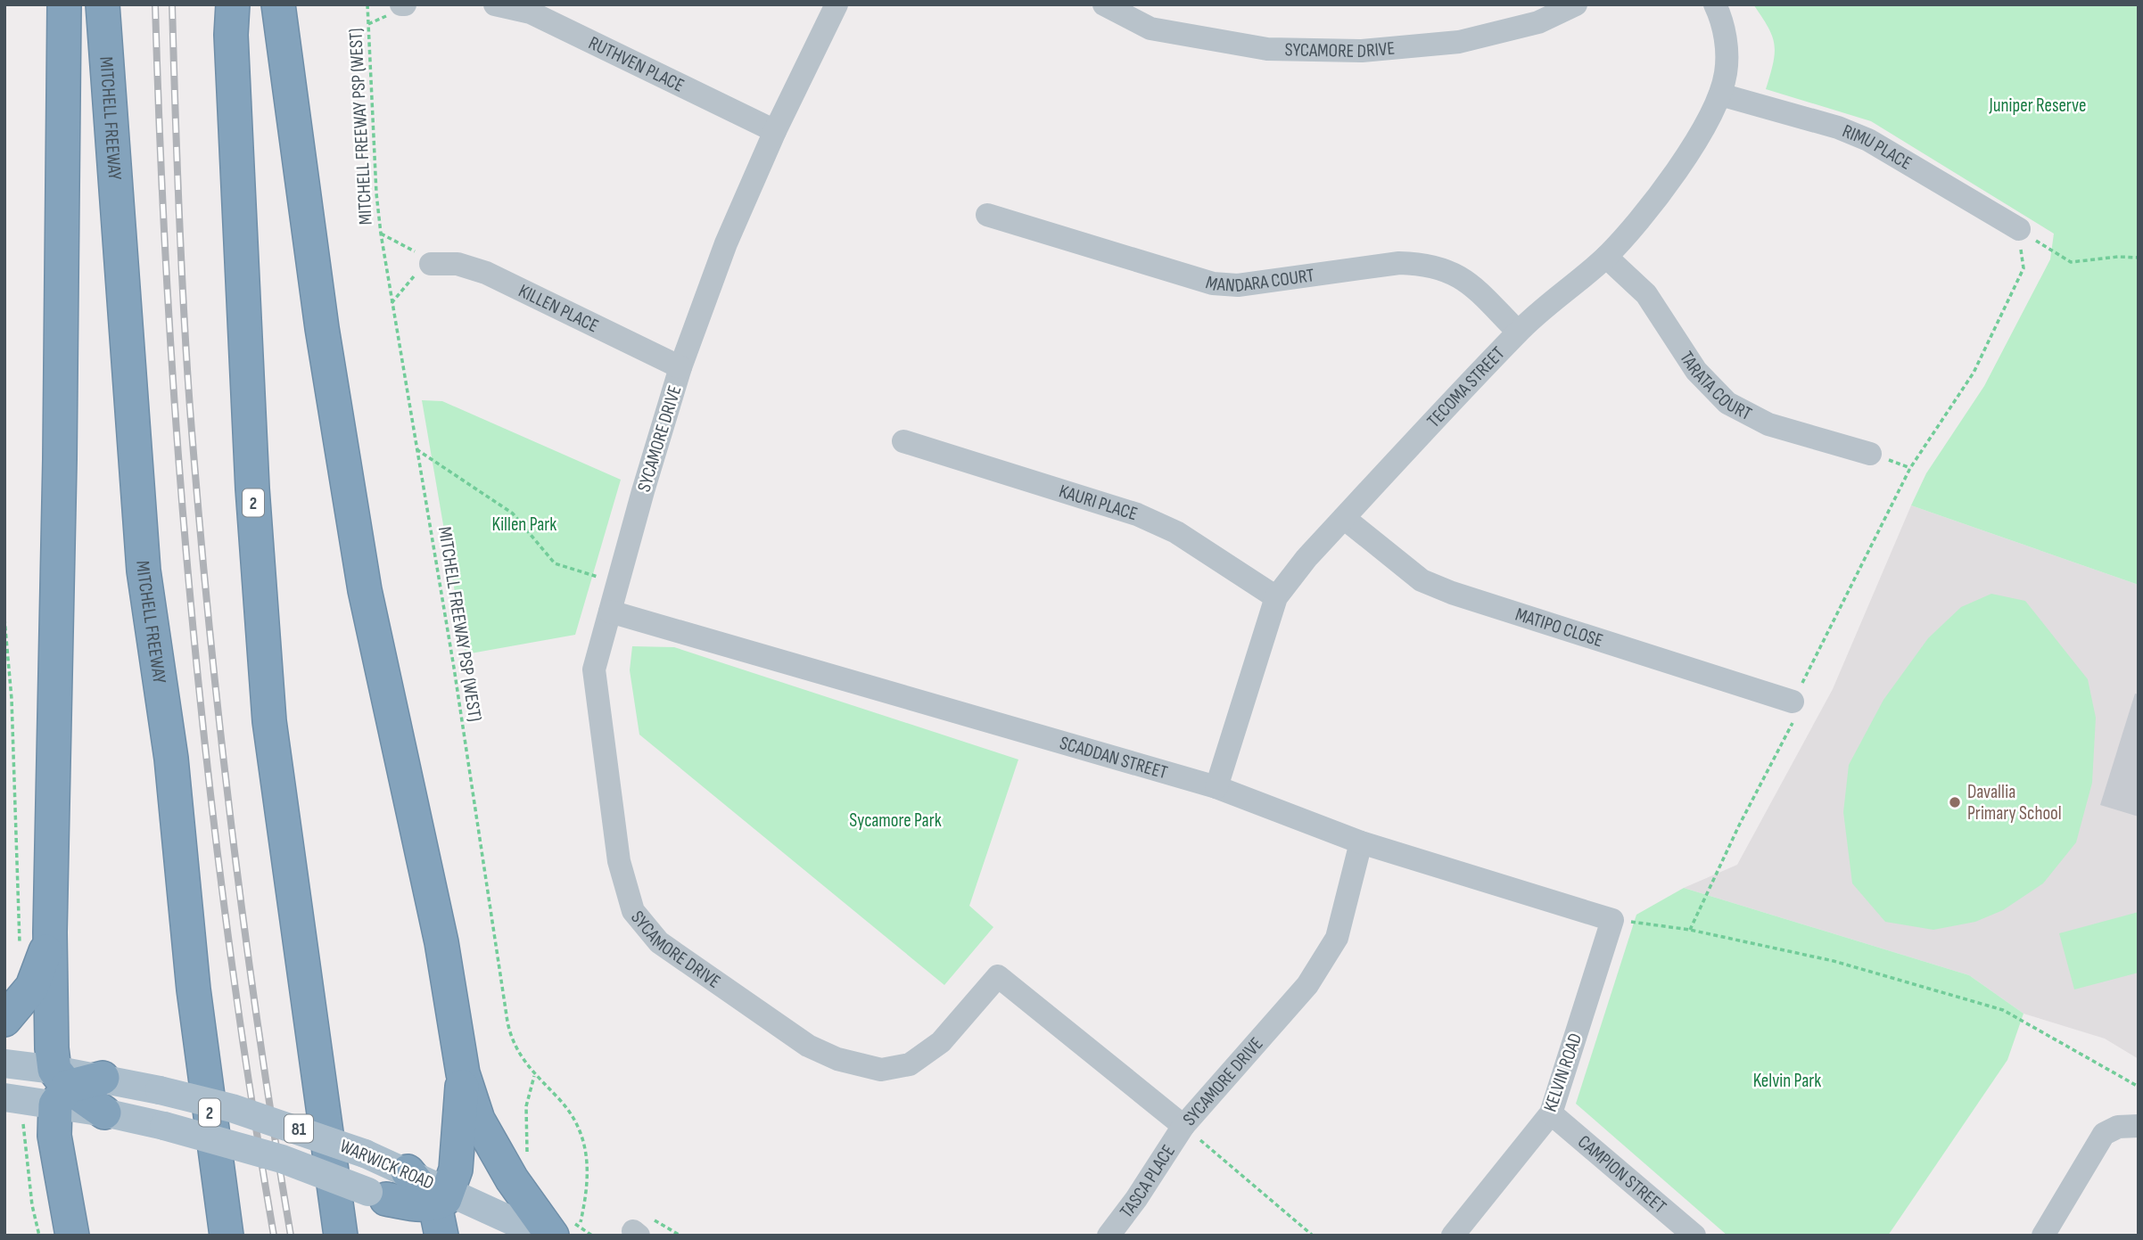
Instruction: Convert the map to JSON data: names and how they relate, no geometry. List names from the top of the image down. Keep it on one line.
{"streets":{"highway":["MITCHELL FREEWAY","2"],"main road":["81","WARWICK ROAD"],"street":["SYCAMORE DRIVE","RUTHVEN PLACE","RIMU PLACE","MANDARA COURT","KILLEN PLACE","TARATA COURT","TECOMA STREET","KAURI PLACE","MATIPO CLOSE","SCADDAN STREET","KELVIN ROAD","CAMPION STREET","TASCA PLACE"],"path":["MITCHELL FREEWAY PSP (WEST)"]},"crossings":[["SYCAMORE DRIVE","RUTHVEN PLACE"],["SYCAMORE DRIVE","KILLEN PLACE"],["SYCAMORE DRIVE","SCADDAN STREET"],["SYCAMORE DRIVE","TASCA PLACE"],["RIMU PLACE","TECOMA STREET"],["MANDARA COURT","TECOMA STREET"],["TARATA COURT","TECOMA STREET"],["TECOMA STREET","KAURI PLACE"],["TECOMA STREET","MATIPO CLOSE"],["TECOMA STREET","SCADDAN STREET"],["SCADDAN STREET","KELVIN ROAD"],["KELVIN ROAD","CAMPION STREET"]],"parks":["Juniper Reserve","Killen Park","Sycamore Park","Kelvin Park"],"places":["Davallia Primary School"]}
